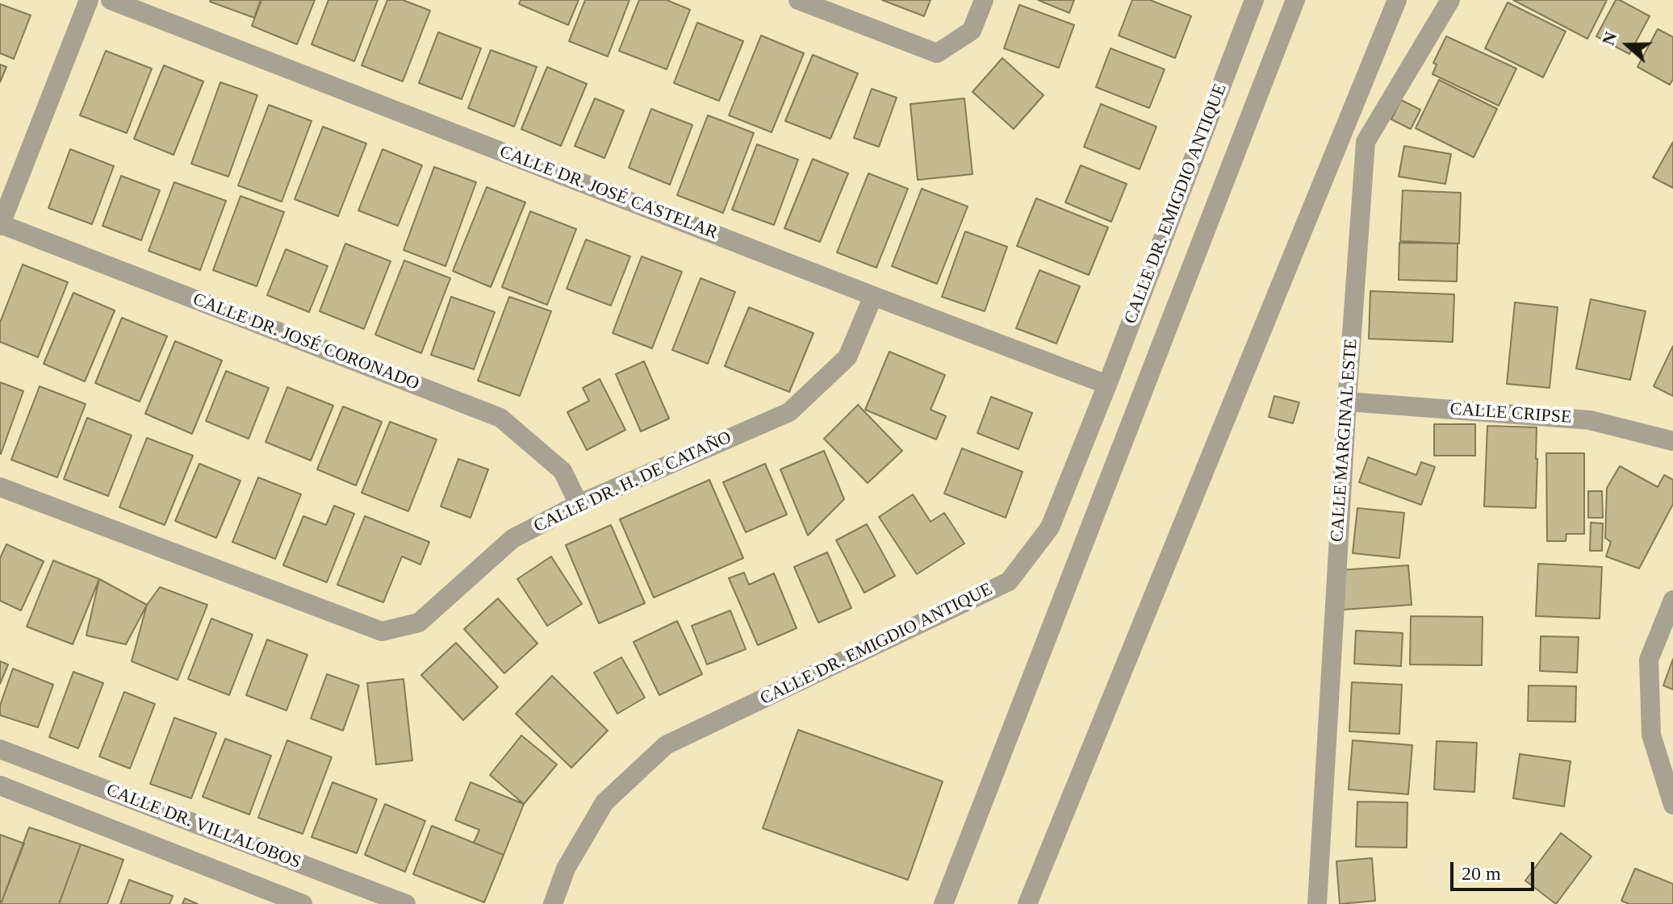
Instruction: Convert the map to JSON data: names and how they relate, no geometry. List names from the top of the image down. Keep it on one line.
{"streets":{"street":["CALLE DR. JOSÉ CASTELAR","CALLE DR. EMIGDIO ANTIQUE","CALLE DR. JOSÉ CORONADO","CALLE CRIPSE","CALLE MARGINAL ESTE","CALLE DR. H. DE CATAÑO","CALLE DR. VILLALOBOS"]},"crossings":[["CALLE DR. JOSÉ CASTELAR","CALLE DR. EMIGDIO ANTIQUE"],["CALLE DR. JOSÉ CASTELAR","CALLE DR. H. DE CATAÑO"],["CALLE DR. JOSÉ CORONADO","CALLE DR. H. DE CATAÑO"],["CALLE CRIPSE","CALLE MARGINAL ESTE"]],"scale_bar":"20 m","north":"left"}
